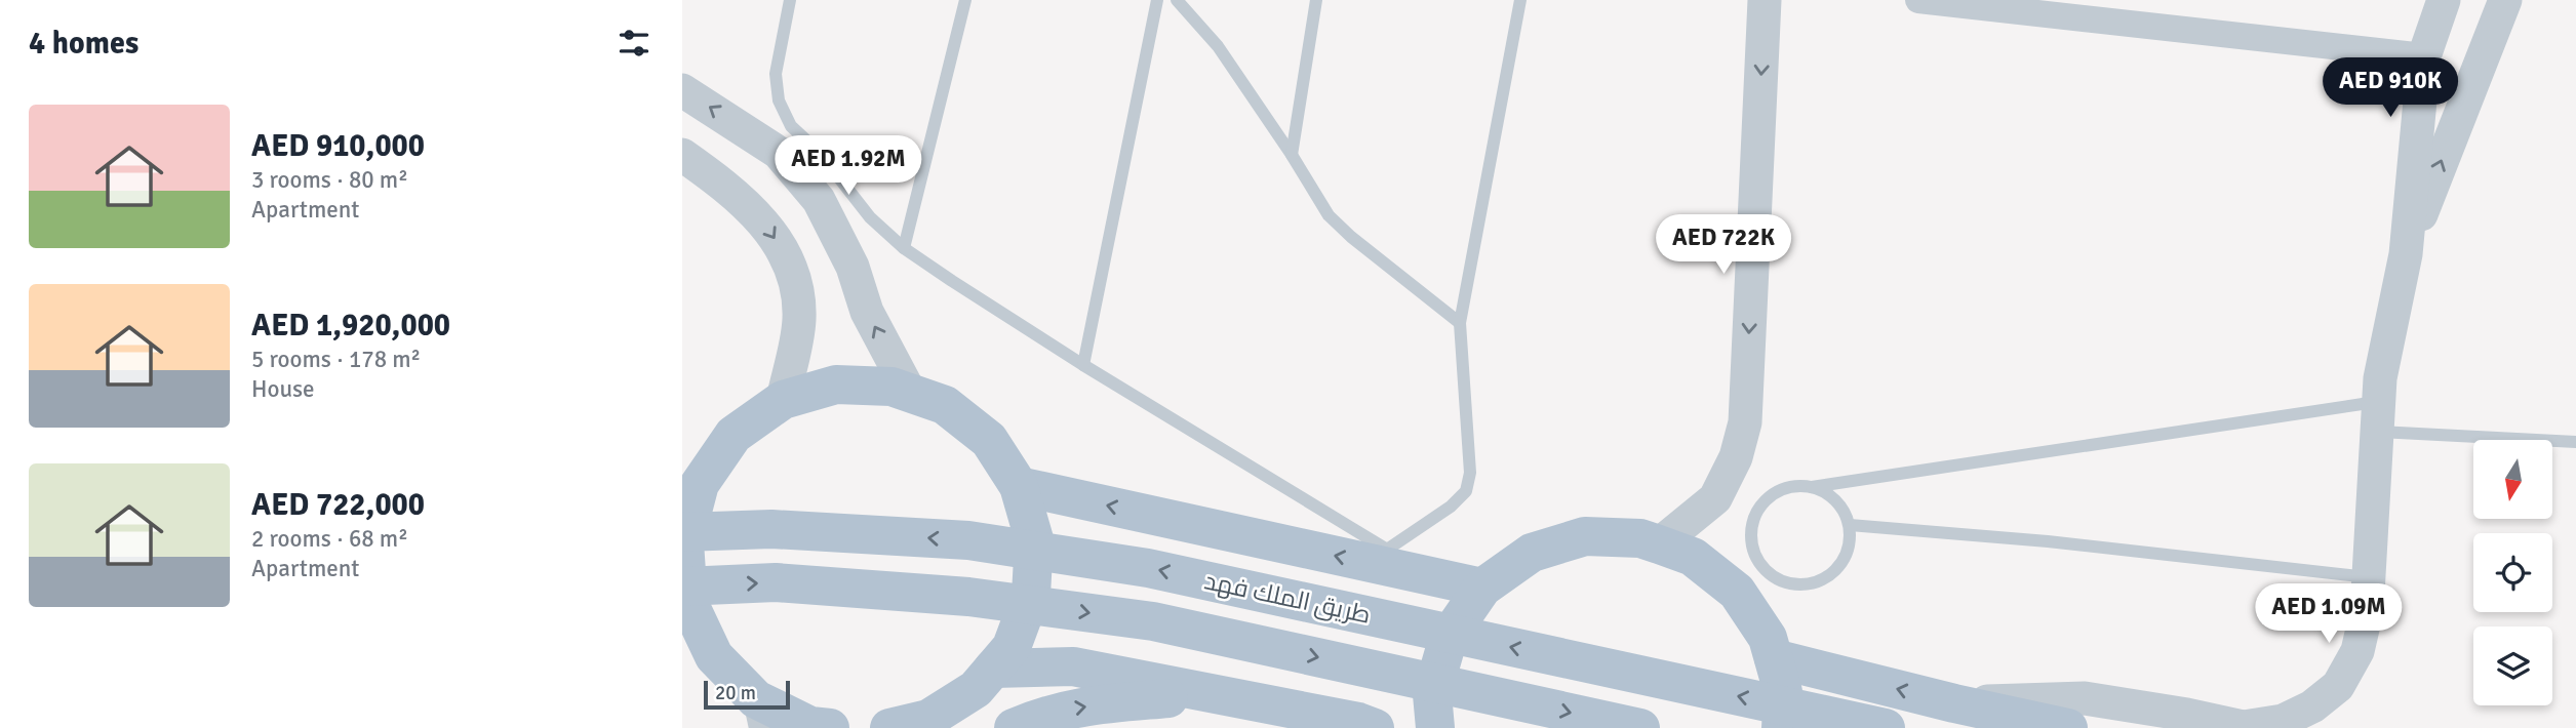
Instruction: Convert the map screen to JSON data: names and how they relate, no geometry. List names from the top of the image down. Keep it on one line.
{"streets":{"main road":["طريق الملك فهد"]},"scale_bar":"20 m","north":"bottom","page":{"heading":"4 homes","price":["AED 910K","AED 1.92M","AED 722K","AED 1.09M"],"list":[{"name":"AED 910,000","note":"3 rooms · 80 m² · Apartment"},{"name":"AED 1,920,000","note":"5 rooms · 178 m² · House"},{"name":"AED 722,000","note":"2 rooms · 68 m² · Apartment"}],"scale":"20 m"}}
